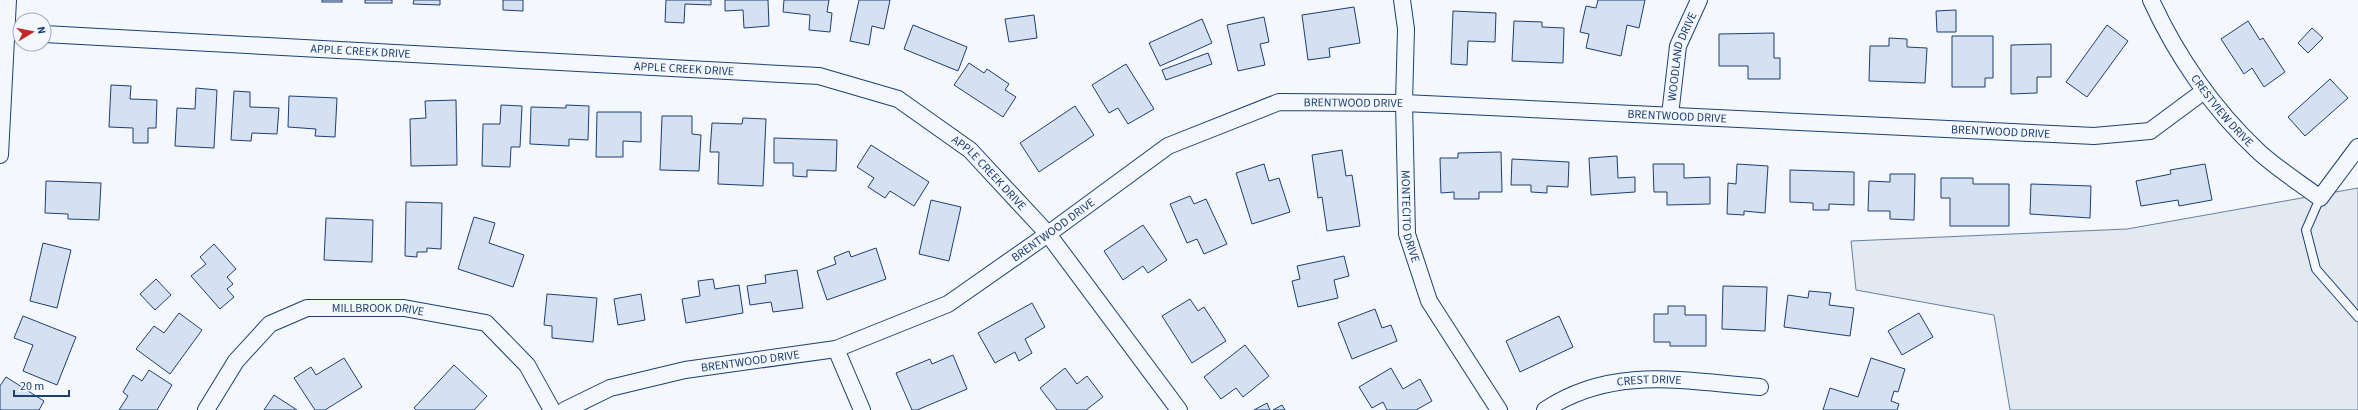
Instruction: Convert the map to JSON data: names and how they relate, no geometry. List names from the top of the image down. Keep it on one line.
{"streets":{"street":["APPLE CREEK DRIVE","WOODLAND DRIVE","BRENTWOOD DRIVE","CRESTVIEW DRIVE","MONTECITO DRIVE","MILLBROOK DRIVE","CREST DRIVE"]},"crossings":[["APPLE CREEK DRIVE","BRENTWOOD DRIVE"],["WOODLAND DRIVE","BRENTWOOD DRIVE"],["BRENTWOOD DRIVE","CRESTVIEW DRIVE"],["BRENTWOOD DRIVE","MONTECITO DRIVE"]],"scale_bar":"20 m","north":"right"}
